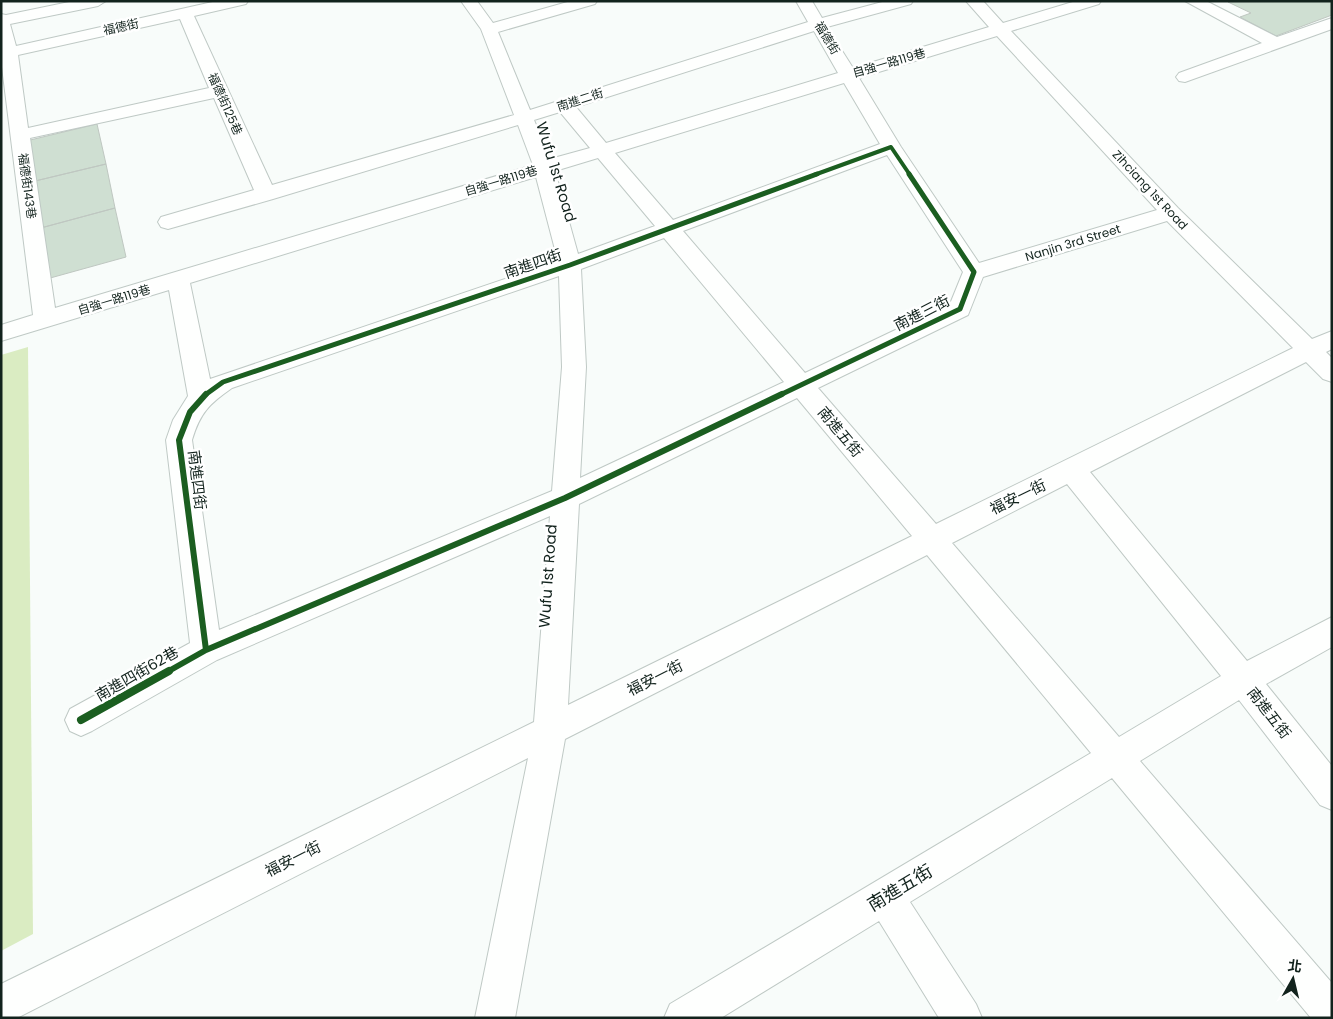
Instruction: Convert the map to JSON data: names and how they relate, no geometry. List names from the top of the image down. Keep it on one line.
{"streets":{"street":["福德街","自強一路119巷","南進二街","福德街125巷","Wufu 1st Road","福德街143巷","Zihciang 1st Road","Nanjin 3rd Street","南進四街","南進三街","南進五街","福安一街","南進四街62巷"]},"crossings":[["福德街","自強一路119巷"],["福德街","南進二街"],["福德街","福德街125巷"],["福德街","福德街143巷"],["自強一路119巷","Wufu 1st Road"],["自強一路119巷","福德街143巷"],["自強一路119巷","Zihciang 1st Road"],["自強一路119巷","南進五街"],["南進二街","福德街125巷"],["南進二街","Wufu 1st Road"],["南進二街","南進五街"],["Wufu 1st Road","南進四街"],["Wufu 1st Road","南進三街"],["Wufu 1st Road","福安一街"],["Zihciang 1st Road","Nanjin 3rd Street"],["Zihciang 1st Road","福安一街"],["Nanjin 3rd Street","南進三街"],["南進四街","南進五街"],["南進四街","南進四街62巷"],["南進三街","南進五街"],["南進五街","福安一街"]],"north":"top"}
